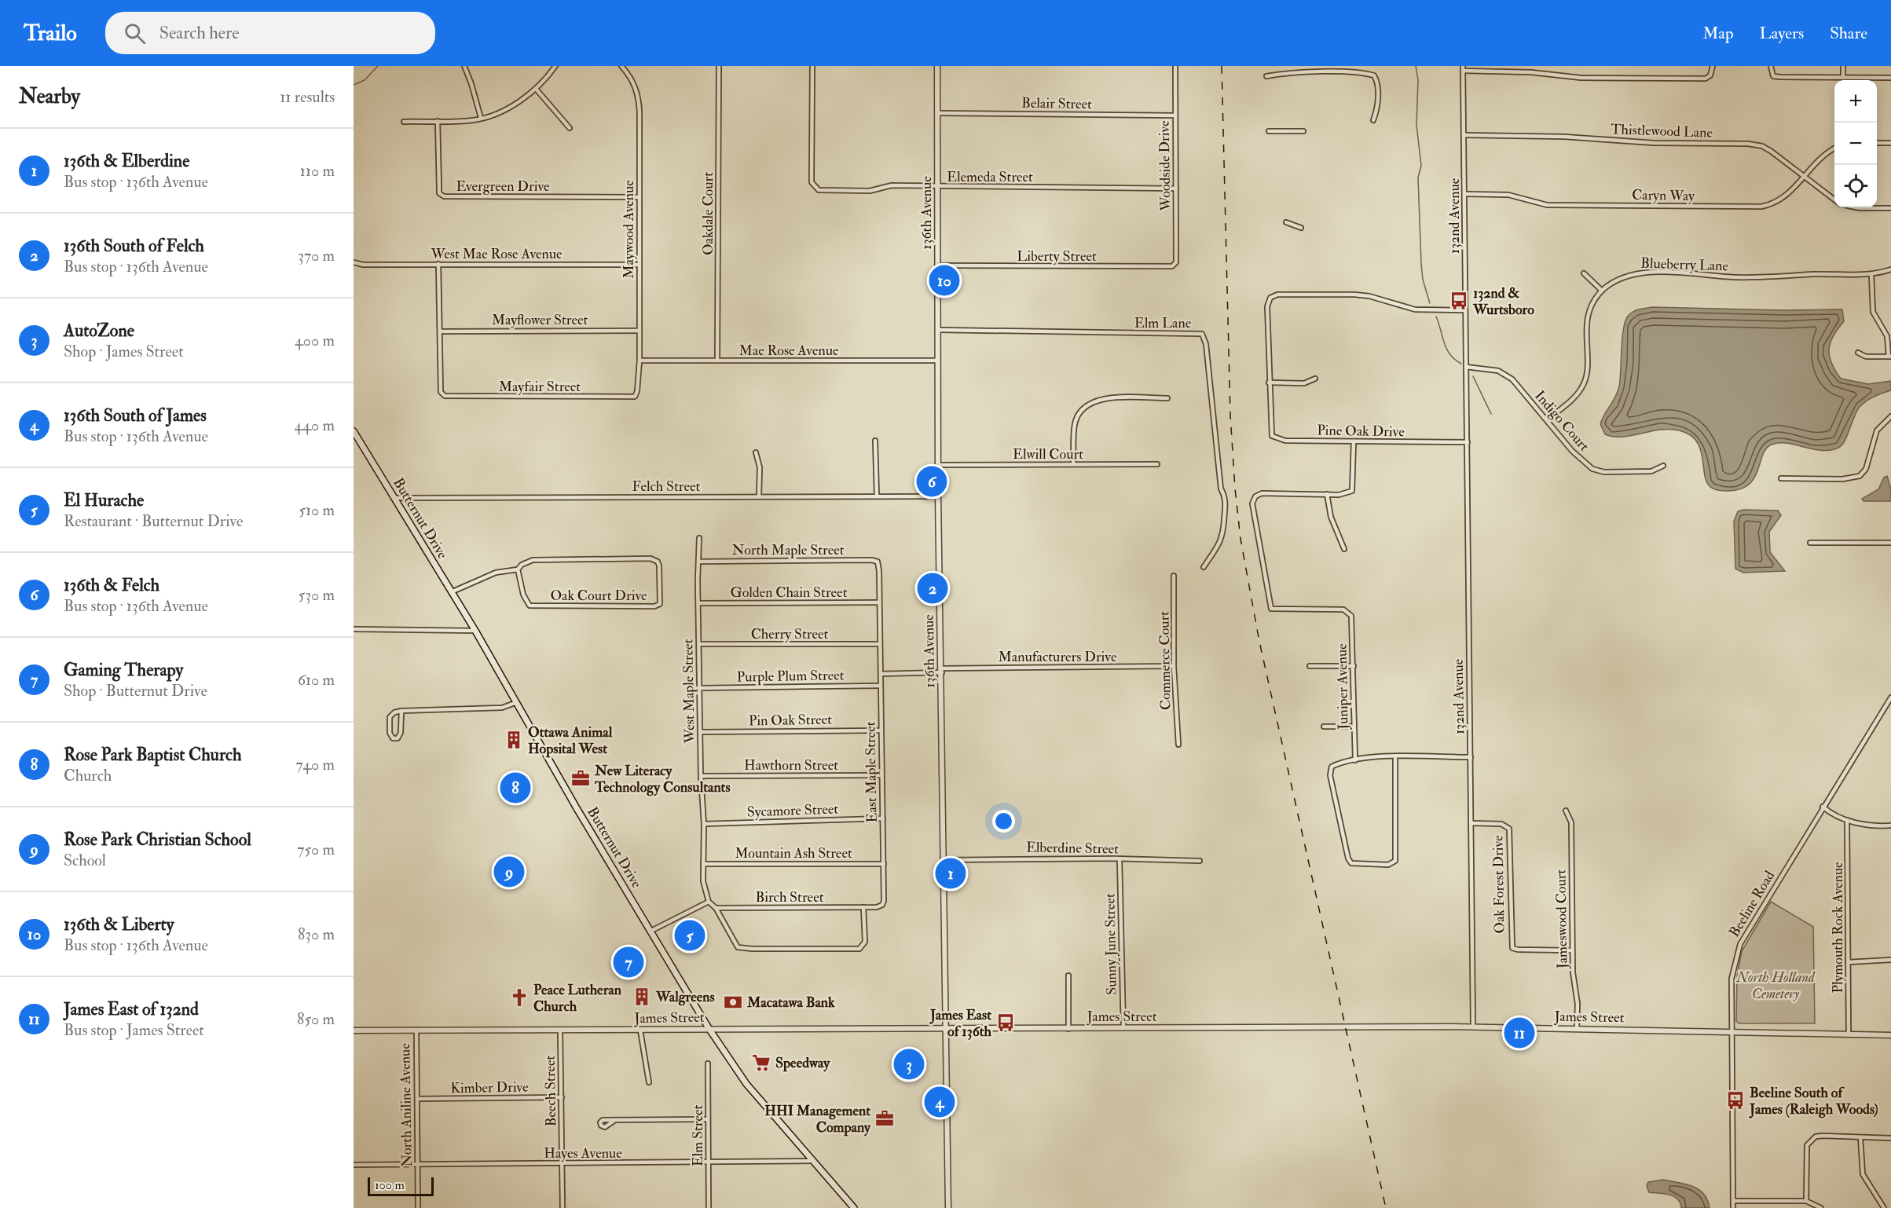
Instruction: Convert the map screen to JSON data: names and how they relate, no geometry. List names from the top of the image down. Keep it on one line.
{"streets":{"main road":["Butternut Drive"],"street":["Belair Street","Thistlewood Lane","Woodside Drive","Elemeda Street","Evergreen Drive","Caryn Way","136th Avenue","Oakdale Court","132nd Avenue","Maywood Avenue","West Mae Rose Avenue","Liberty Street","Blueberry Lane","Mayflower Street","Elm Lane","Mae Rose Avenue","Mayfair Street","Indigo Court","Pine Oak Drive","Elwill Court","Felch Street","North Maple Street","Golden Chain Street","Oak Court Drive","Cherry Street","Manufacturers Drive","Commerce Court","Purple Plum Street","Juniper Avenue","West Maple Street","Pin Oak Street","Hawthorn Street","East Maple Street","Sycamore Street","Elberdine Street","Mountain Ash Street","Oak Forest Drive","Birch Street","Beeline Road","Jameswood Court","Plymouth Rock Avenue","Sunny June Street","James Street","Kimber Drive","Beech Street","North Aniline Avenue","Elm Street","Hayes Avenue"]},"crossings":[["Belair Street","Woodside Drive"],["Belair Street","136th Avenue"],["Thistlewood Lane","Caryn Way"],["Thistlewood Lane","132nd Avenue"],["Woodside Drive","Elemeda Street"],["Woodside Drive","Liberty Street"],["Elemeda Street","136th Avenue"],["Evergreen Drive","Maywood Avenue"],["Caryn Way","132nd Avenue"],["136th Avenue","Liberty Street"],["136th Avenue","Elm Lane"],["136th Avenue","Mae Rose Avenue"],["136th Avenue","Elwill Court"],["136th Avenue","Felch Street"],["136th Avenue","Manufacturers Drive"],["136th Avenue","Elberdine Street"],["136th Avenue","James Street"],["Oakdale Court","Mae Rose Avenue"],["132nd Avenue","Indigo Court"],["132nd Avenue","Pine Oak Drive"],["132nd Avenue","Oak Forest Drive"],["132nd Avenue","James Street"],["Maywood Avenue","West Mae Rose Avenue"],["Maywood Avenue","Mayflower Street"],["Maywood Avenue","Mae Rose Avenue"],["Maywood Avenue","Mayfair Street"],["Blueberry Lane","Indigo Court"],["Mayflower Street","Mayfair Street"],["Felch Street","Butternut Drive"],["Butternut Drive","Oak Court Drive"],["Butternut Drive","James Street"],["Butternut Drive","Hayes Avenue"],["North Maple Street","West Maple Street"],["North Maple Street","East Maple Street"],["Golden Chain Street","West Maple Street"],["Golden Chain Street","East Maple Street"],["Cherry Street","West Maple Street"],["Cherry Street","East Maple Street"],["Manufacturers Drive","Commerce Court"],["Manufacturers Drive","East Maple Street"],["Purple Plum Street","West Maple Street"],["Purple Plum Street","East Maple Street"],["West Maple Street","Pin Oak Street"],["West Maple Street","Hawthorn Street"],["West Maple Street","Sycamore Street"],["West Maple Street","Mountain Ash Street"],["Pin Oak Street","East Maple Street"],["Hawthorn Street","East Maple Street"],["East Maple Street","Sycamore Street"],["East Maple Street","Mountain Ash Street"],["East Maple Street","Birch Street"],["Elberdine Street","Sunny June Street"],["Oak Forest Drive","Jameswood Court"],["Beeline Road","James Street"],["Jameswood Court","James Street"],["Plymouth Rock Avenue","James Street"],["Sunny June Street","James Street"],["James Street","Beech Street"],["James Street","North Aniline Avenue"],["Kimber Drive","Beech Street"],["Kimber Drive","North Aniline Avenue"],["Beech Street","Hayes Avenue"],["North Aniline Avenue","Hayes Avenue"],["Elm Street","Hayes Avenue"]],"parks":["North Holland Cemetery"],"places":{"bus stop":["132nd & Wurtsboro","James East of 136th","Beeline South of James (Raleigh Woods)"],"building":["Ottawa Animal Hopsital West","Walgreens"],"office":["New Literacy Technology Consultants","HHI Management Company"],"church":["Peace Lutheran Church"],"bank":["Macatawa Bank"],"supermarket":["Speedway"]},"scale_bar":"100 m","page":{"header":"Trailo","search":"Search here","nav":["Map","Layers","Share"],"heading":["Nearby","11 results"],"map_buttons":["+","−"],"list":[{"mark":"1","name":"136th & Elberdine","note":"Bus stop · 136th Avenue","value":"110 m"},{"mark":"2","name":"136th South of Felch","note":"Bus stop · 136th Avenue","value":"370 m"},{"mark":"3","name":"AutoZone","note":"Shop · James Street","value":"400 m"},{"mark":"4","name":"136th South of James","note":"Bus stop · 136th Avenue","value":"440 m"},{"mark":"5","name":"El Hurache","note":"Restaurant · Butternut Drive","value":"510 m"},{"mark":"6","name":"136th & Felch","note":"Bus stop · 136th Avenue","value":"530 m"},{"mark":"7","name":"Gaming Therapy","note":"Shop · Butternut Drive","value":"610 m"},{"mark":"8","name":"Rose Park Baptist Church","note":"Church","value":"740 m"},{"mark":"9","name":"Rose Park Christian School","note":"School","value":"750 m"},{"mark":"10","name":"136th & Liberty","note":"Bus stop · 136th Avenue","value":"830 m"},{"mark":"11","name":"James East of 132nd","note":"Bus stop · James Street","value":"850 m"}],"pins":["10","6","2","8","9","1","5","7","11","3","4"],"scale":"100 m"}}
